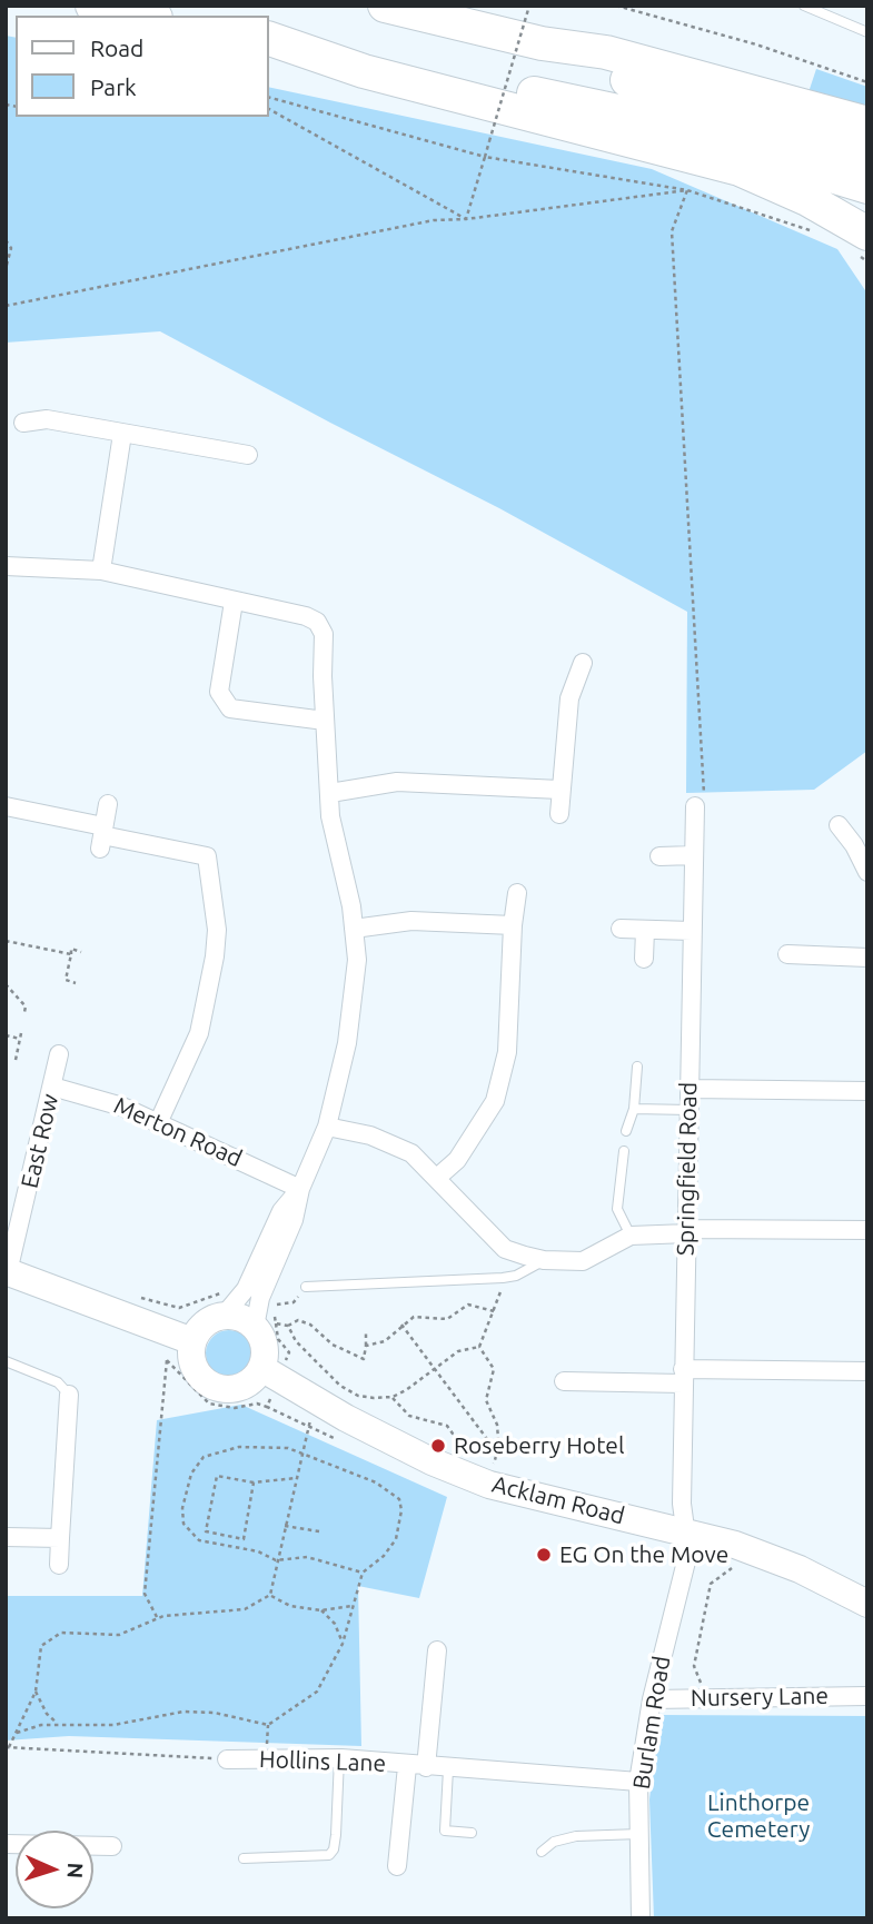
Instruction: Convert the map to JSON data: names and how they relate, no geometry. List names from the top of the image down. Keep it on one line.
{"streets":{"main road":["Acklam Road"],"street":["Merton Road","East Row","Springfield Road","Nursery Lane","Burlam Road","Hollins Lane"]},"crossings":[["Merton Road","East Row"],["Springfield Road","Acklam Road"],["Springfield Road","Burlam Road"],["Acklam Road","Burlam Road"],["Nursery Lane","Burlam Road"],["Burlam Road","Hollins Lane"]],"parks":["Linthorpe Cemetery"],"places":["Roseberry Hotel","EG On the Move"],"legend":["Road","Park"],"north":"right"}
